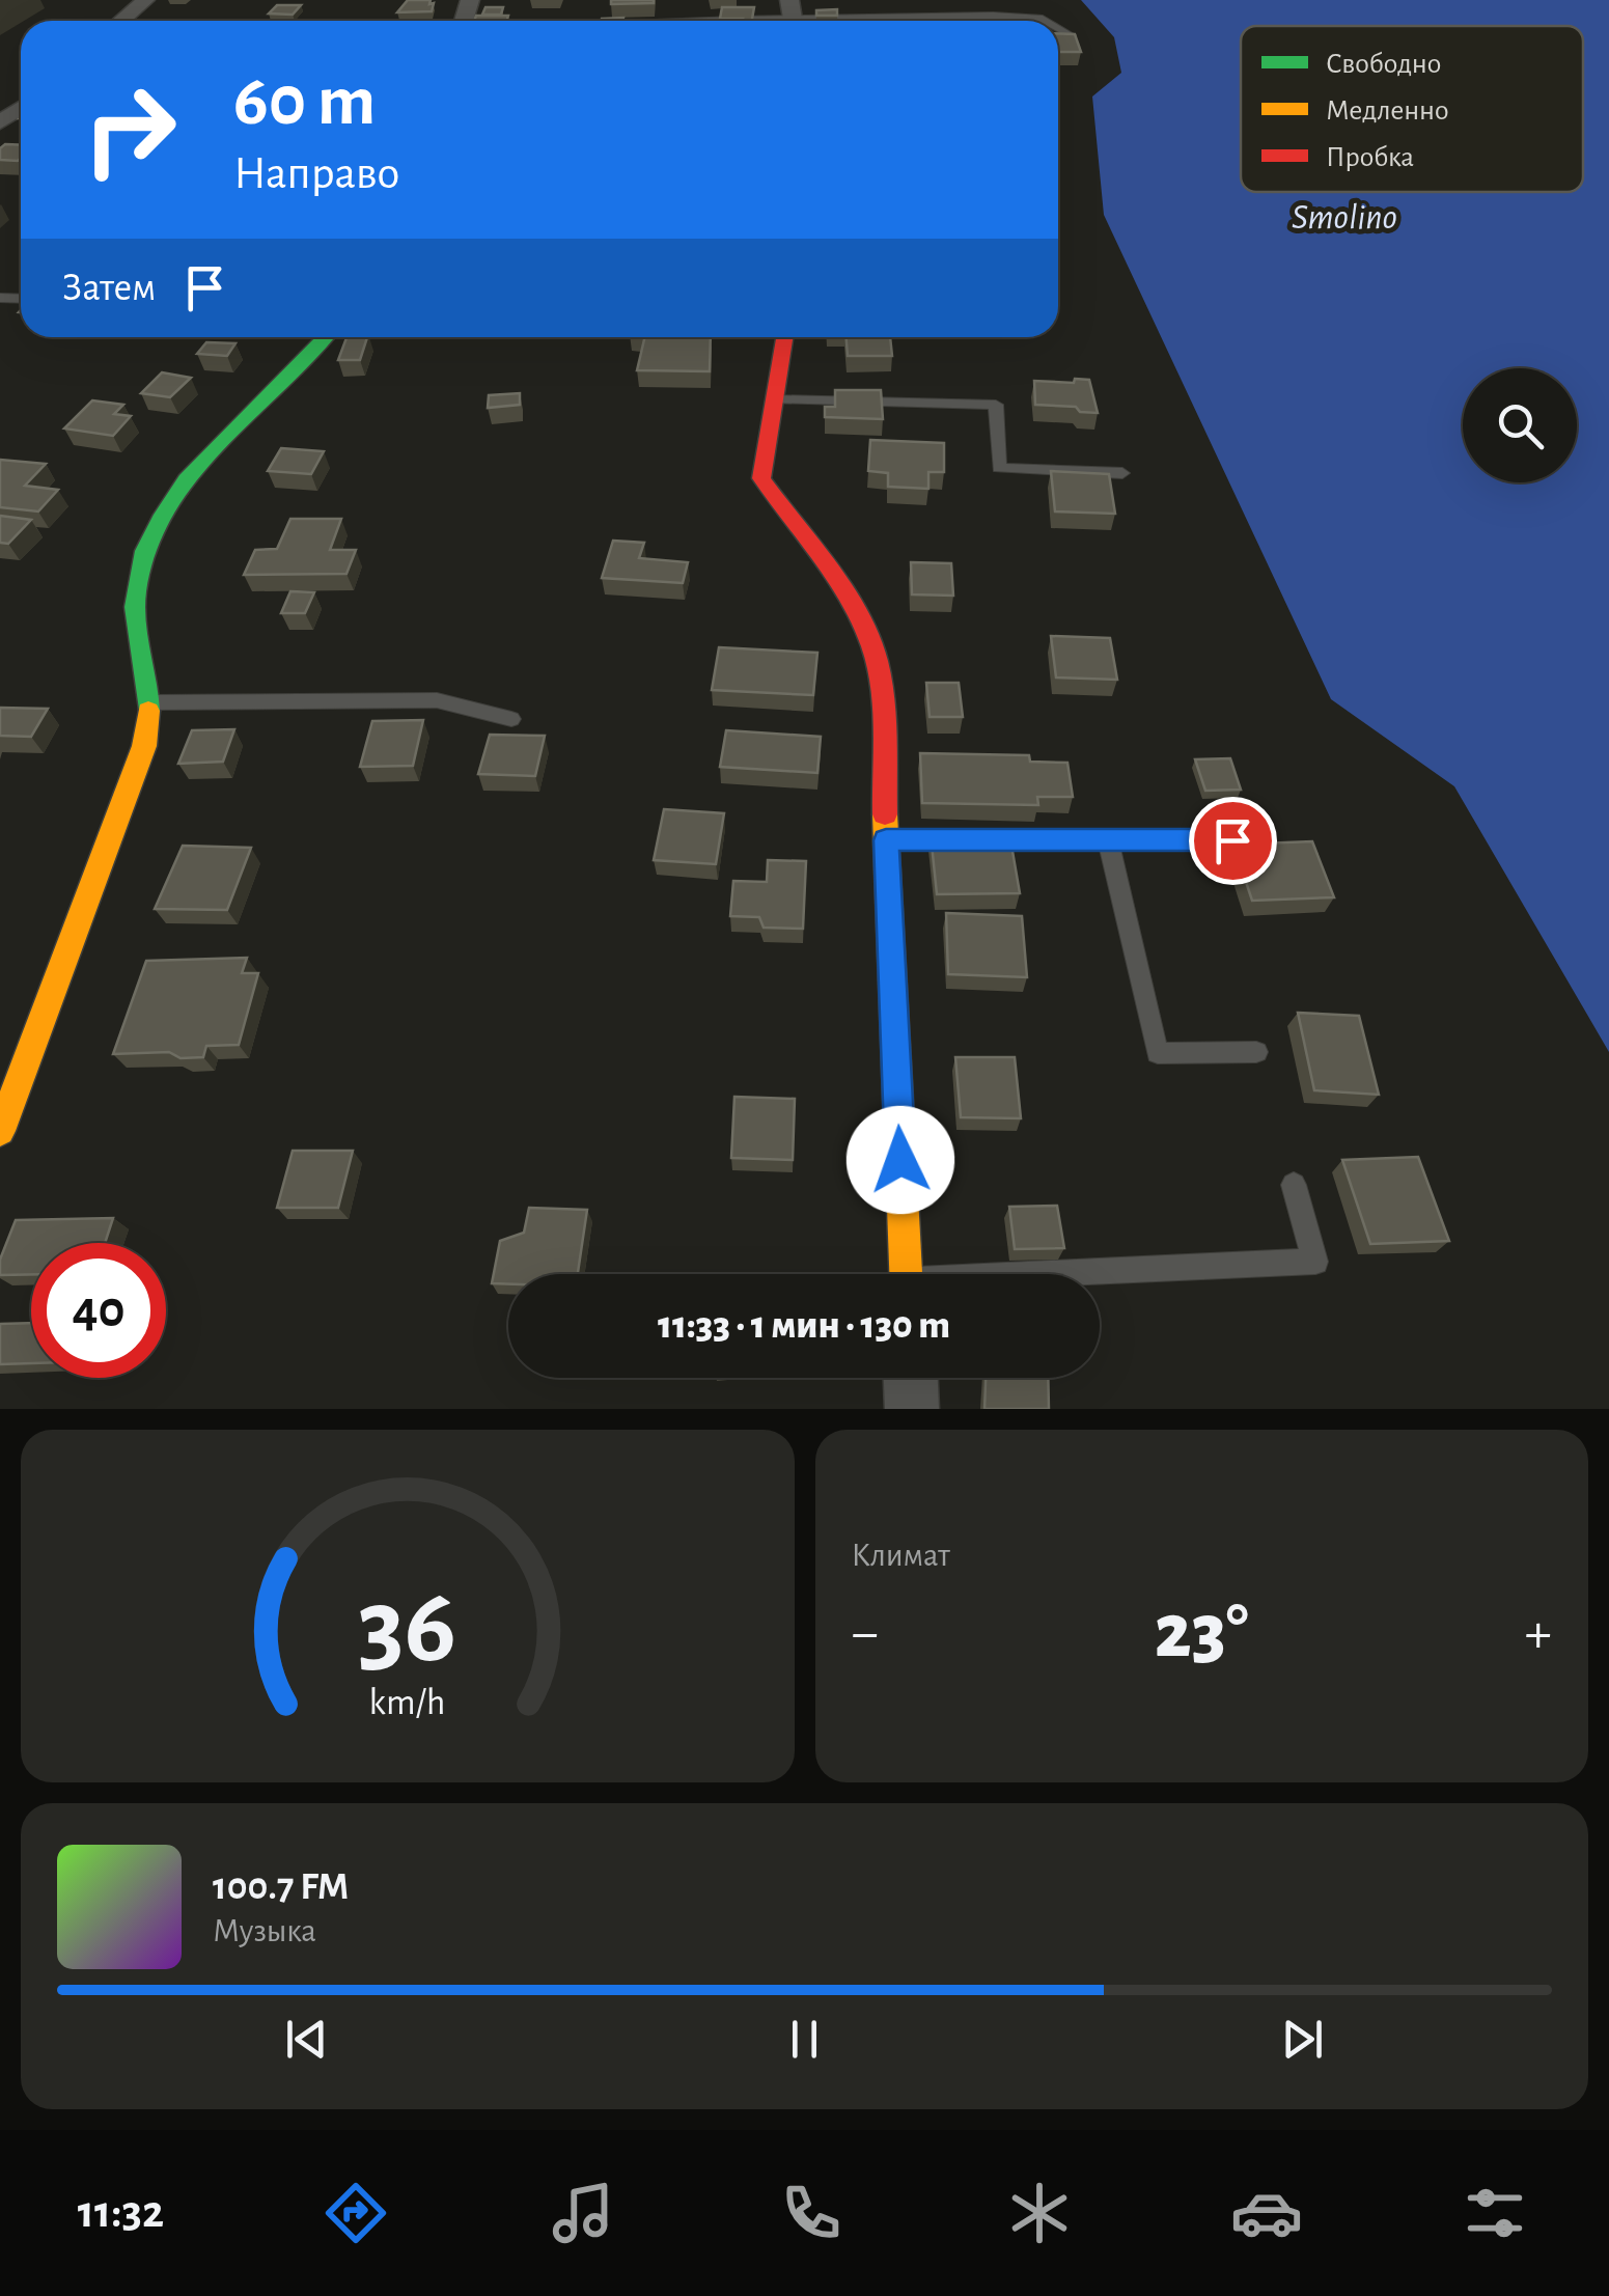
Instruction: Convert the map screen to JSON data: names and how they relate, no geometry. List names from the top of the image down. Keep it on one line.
{"water":["Smolino"],"legend":["Свободно","Медленно","Пробка"],"page":{"turn":["60 m","Направо"],"then":"Затем","limit":"40","trip":"11:33 · 1 мин · 130 m","tile":"Климат","heat":["−","23°","+"],"song":["100.7 FM","Музыка"],"tabs":"11:32","gauge":["36","km/h"]}}
